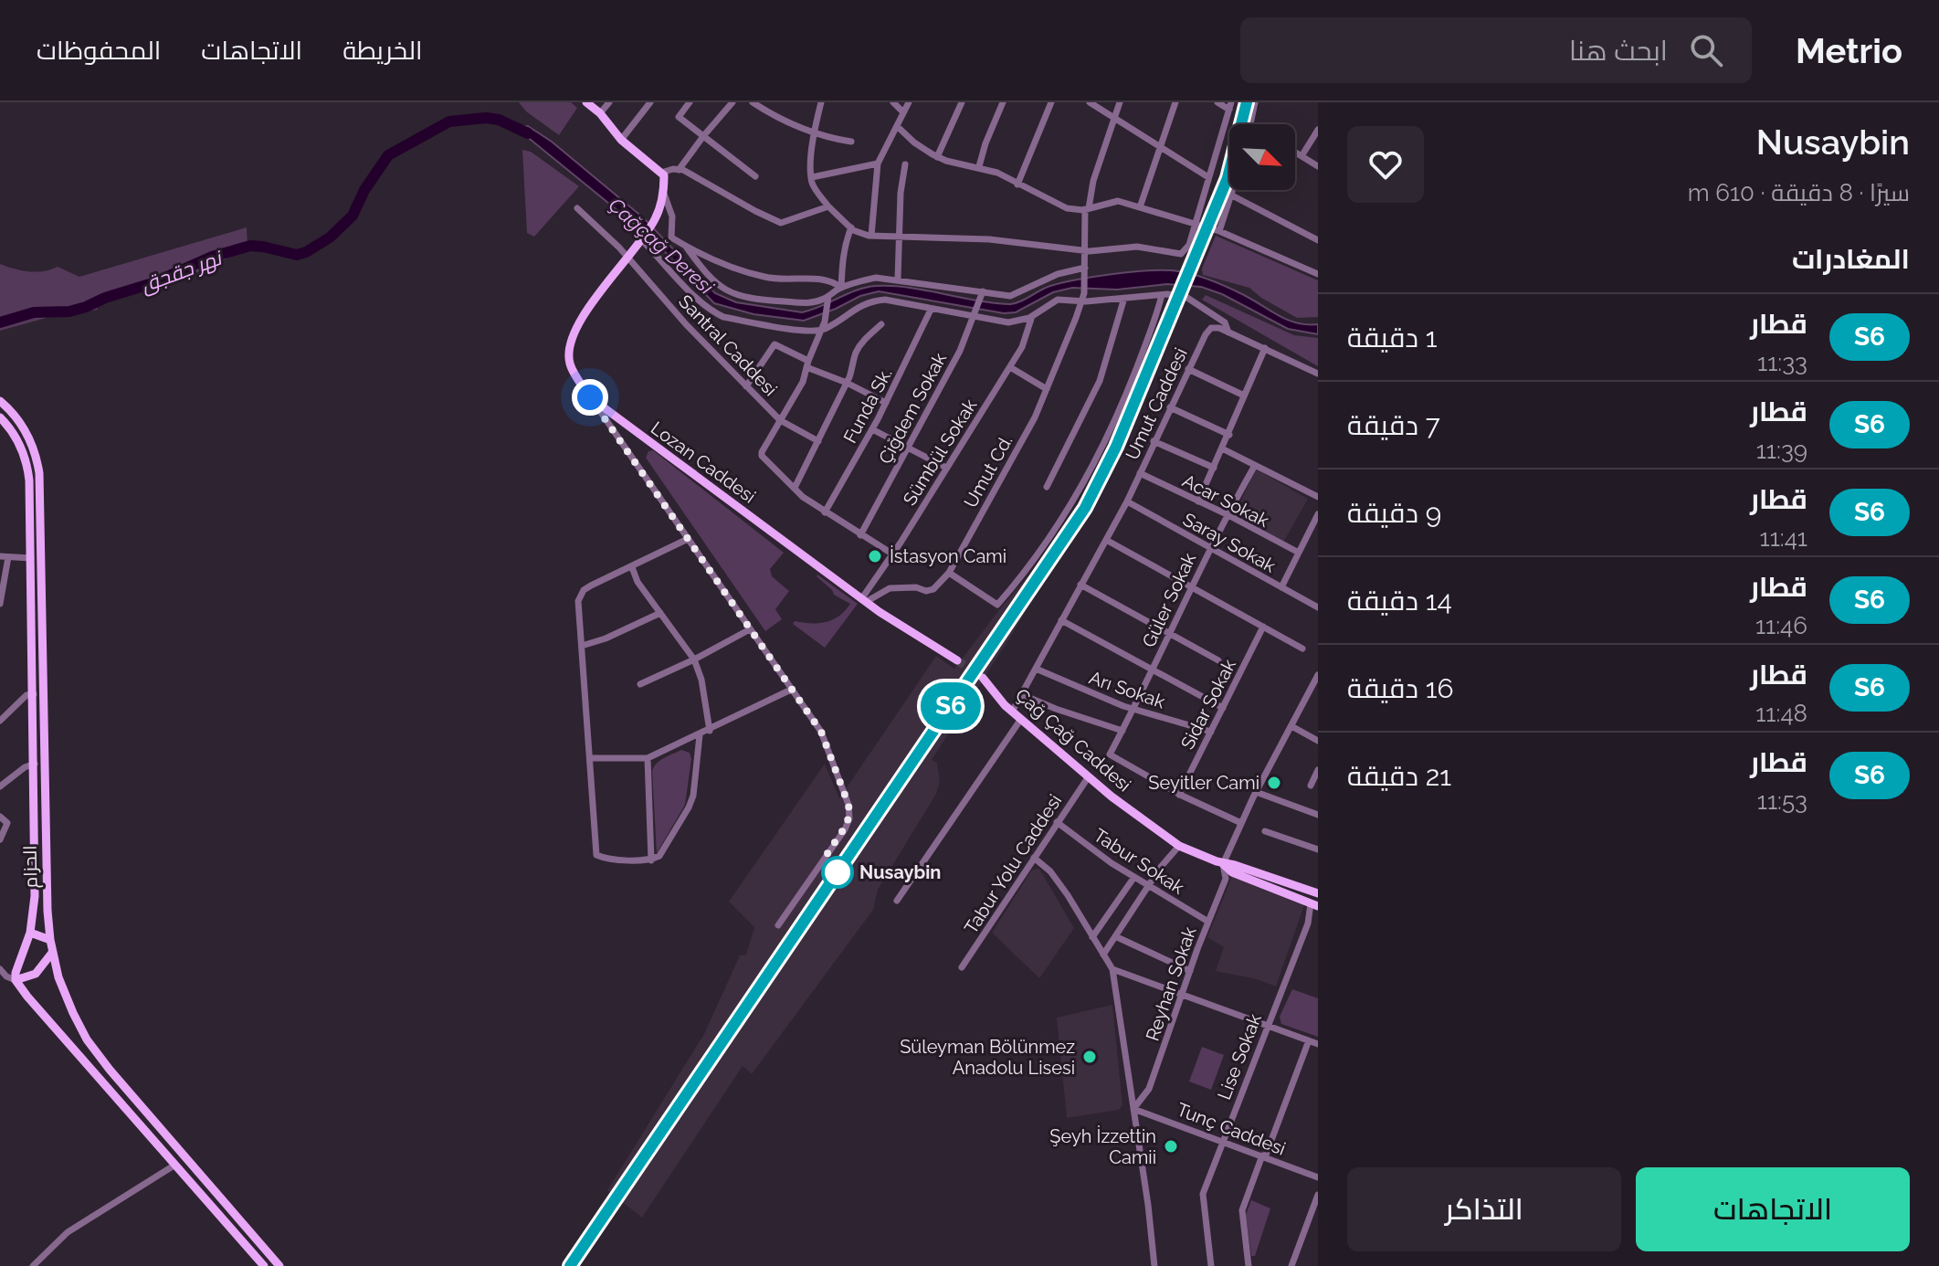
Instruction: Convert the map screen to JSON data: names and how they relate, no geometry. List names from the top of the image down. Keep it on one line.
{"streets":{"main road":["Lozan Caddesi","Çağ Çağ Caddesi","الحزام"],"street":["Santral Caddesi","Umut Caddesi","Funda Sk.","Çiğdem Sokak","Sümbül Sokak","Umut Cd.","Acar Sokak","Saray Sokak","Güler Sokak","Arı Sokak","Sidar Sokak","Tabur Sokak","Tabur Yolu Caddesi","Reyhan Sokak","Lise Sokak","Tunç Caddesi"]},"crossings":[["Santral Caddesi","Lozan Caddesi"],["Umut Caddesi","Acar Sokak"],["Umut Caddesi","Saray Sokak"],["Umut Caddesi","Arı Sokak"],["Umut Caddesi","Çağ Çağ Caddesi"],["Sümbül Sokak","Lozan Caddesi"],["Acar Sokak","Güler Sokak"],["Saray Sokak","Güler Sokak"],["Güler Sokak","Arı Sokak"],["Güler Sokak","Sidar Sokak"],["Arı Sokak","Sidar Sokak"],["Çağ Çağ Caddesi","Tabur Yolu Caddesi"],["Çağ Çağ Caddesi","Reyhan Sokak"],["Tabur Sokak","Tabur Yolu Caddesi"],["Tabur Sokak","Reyhan Sokak"],["Reyhan Sokak","Tunç Caddesi"],["Lise Sokak","Tunç Caddesi"]],"water":["Çağçağ Deresi","نهر جقجق"],"places":["İstasyon Cami","Seyitler Cami","Nusaybin","Süleyman Bölünmez Anadolu Lisesi","Şeyh İzzettin Camii"],"north":"bottom right","page":{"header":"Metrio","search":"ابحث هنا","nav":["الخريطة","الاتجاهات","المحفوظات"],"heading":[["Nusaybin","سيرًا · 8 دقيقة · 610 m"],"المغادرات"],"on_map":"S6","list":[{"mark":"S6","name":"قطار","note":"11:33","value":"1 دقيقة"},{"mark":"S6","name":"قطار","note":"11:39","value":"7 دقيقة"},{"mark":"S6","name":"قطار","note":"11:41","value":"9 دقيقة"},{"mark":"S6","name":"قطار","note":"11:46","value":"14 دقيقة"},{"mark":"S6","name":"قطار","note":"11:48","value":"16 دقيقة"},{"mark":"S6","name":"قطار","note":"11:53","value":"21 دقيقة"}],"buttons":["الاتجاهات","التذاكر"]}}
